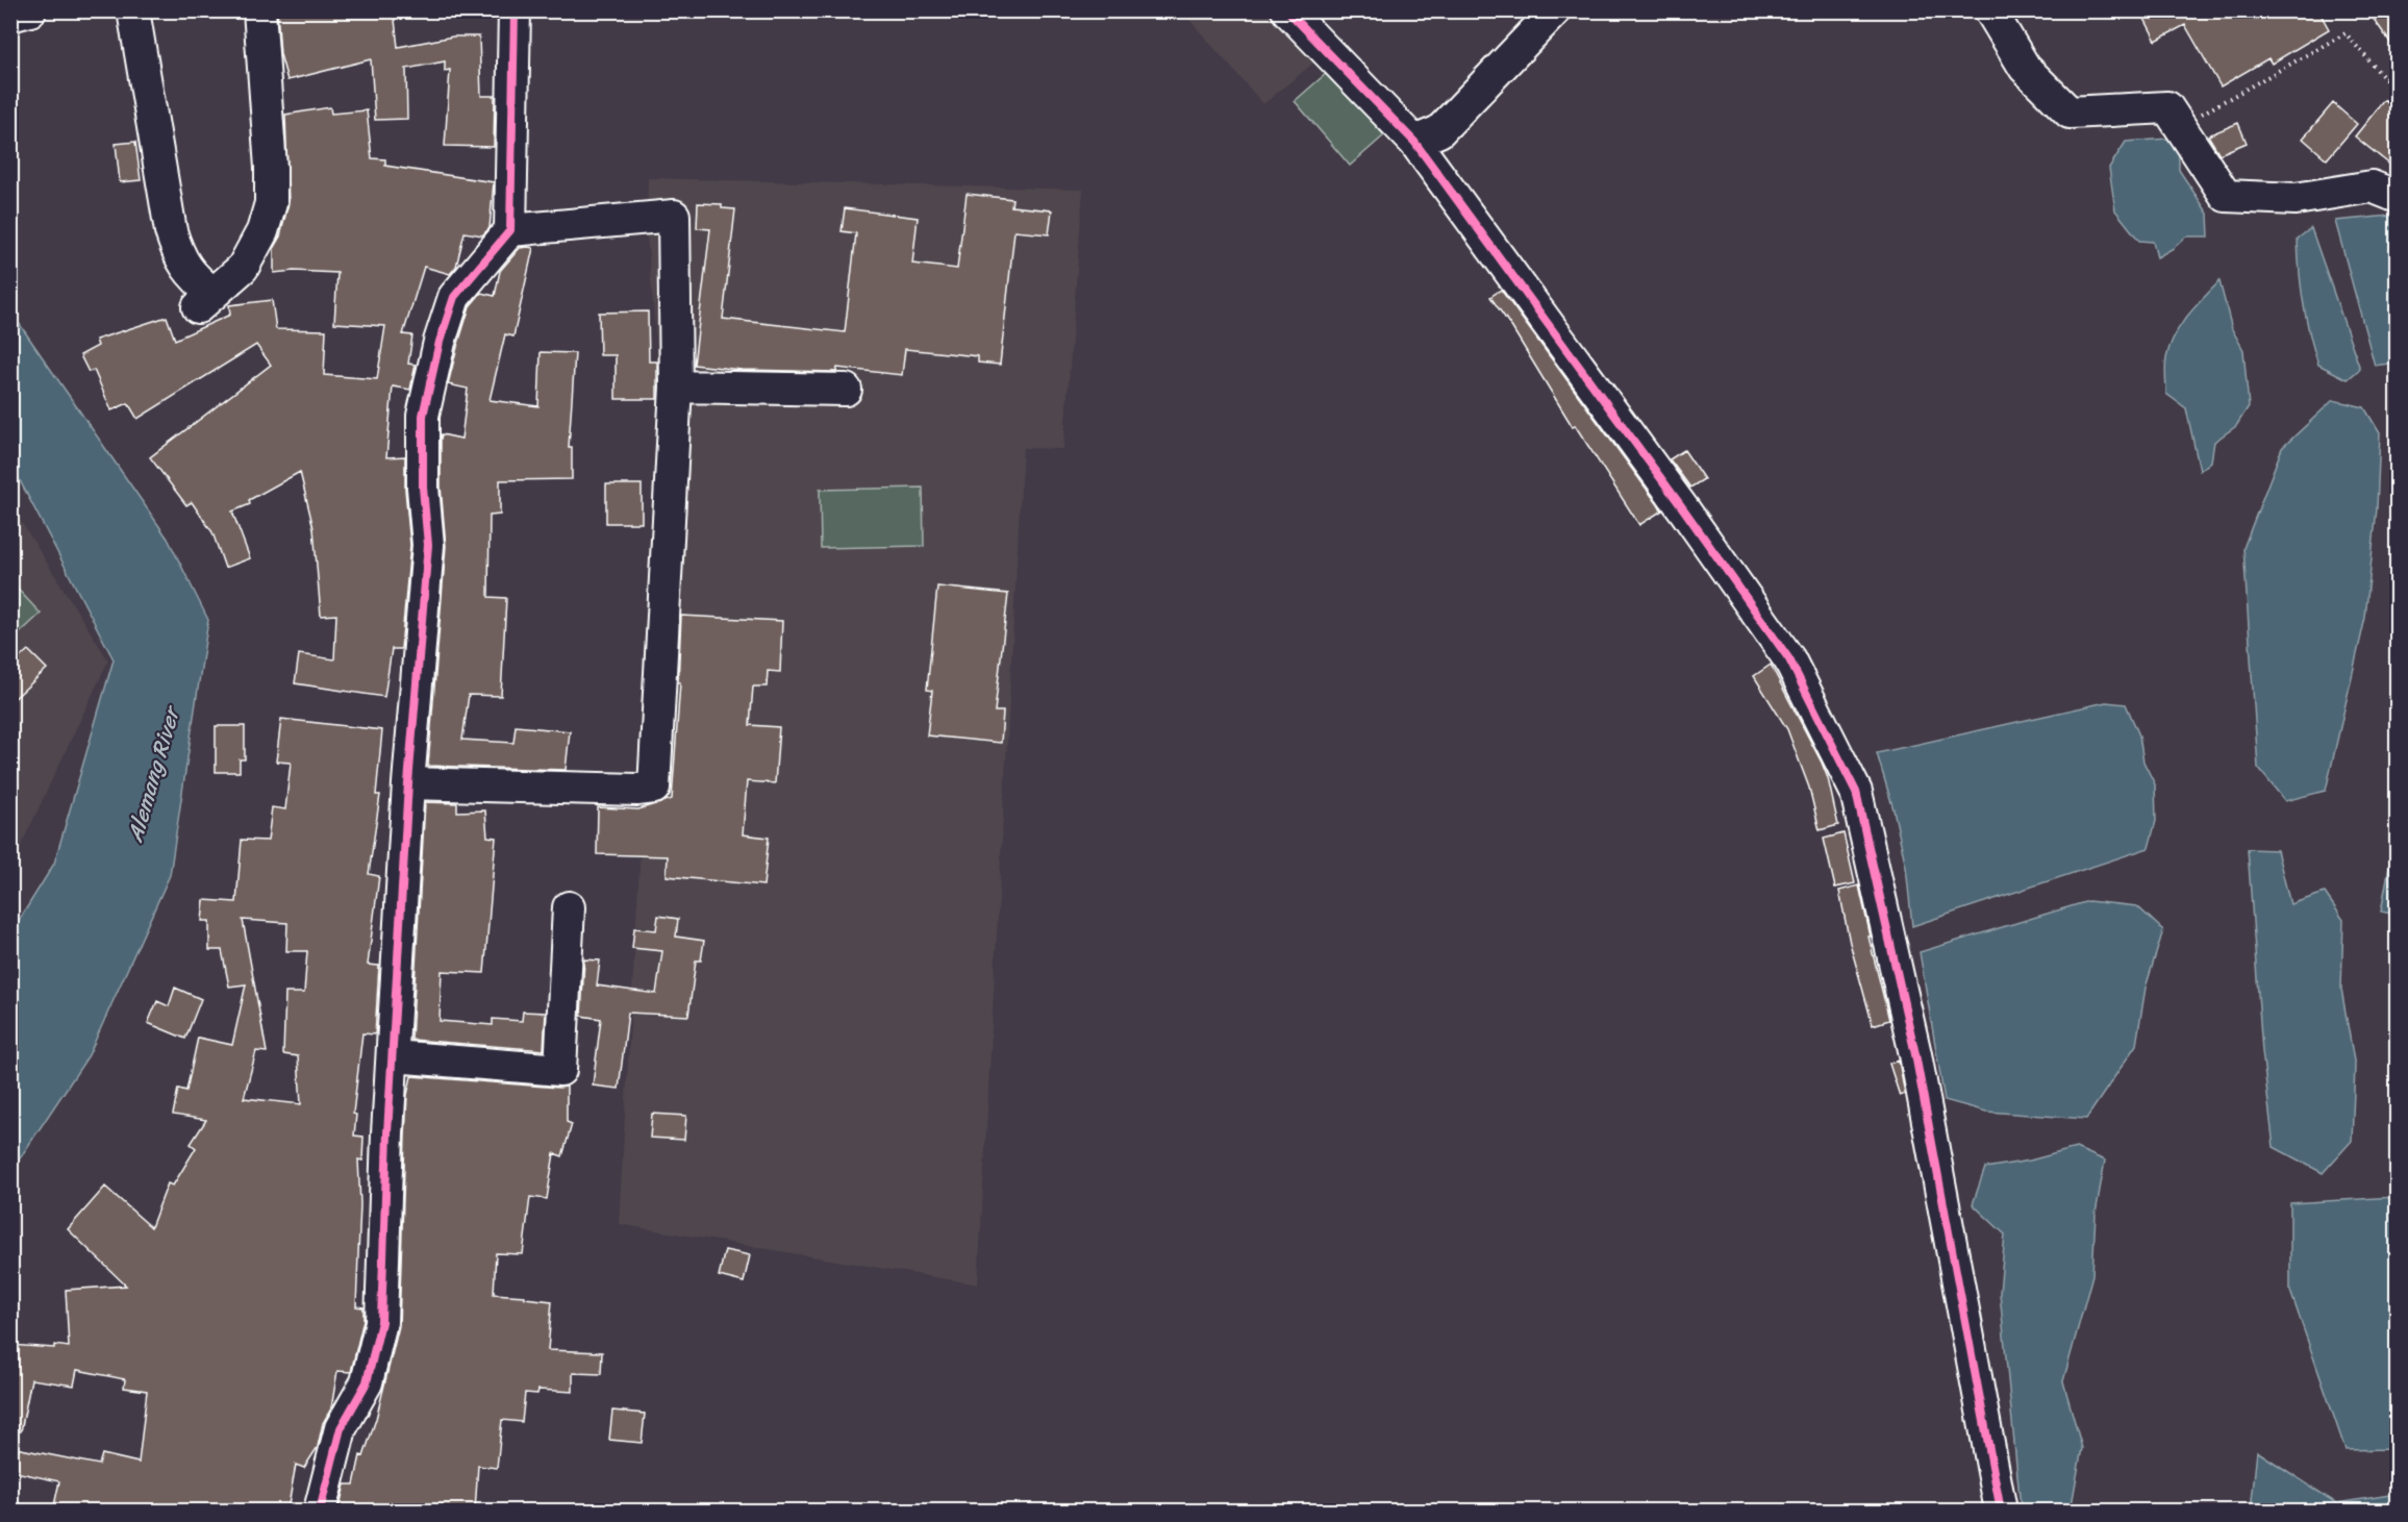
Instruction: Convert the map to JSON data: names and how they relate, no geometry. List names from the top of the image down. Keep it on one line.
{"water":["Alemang River"]}
